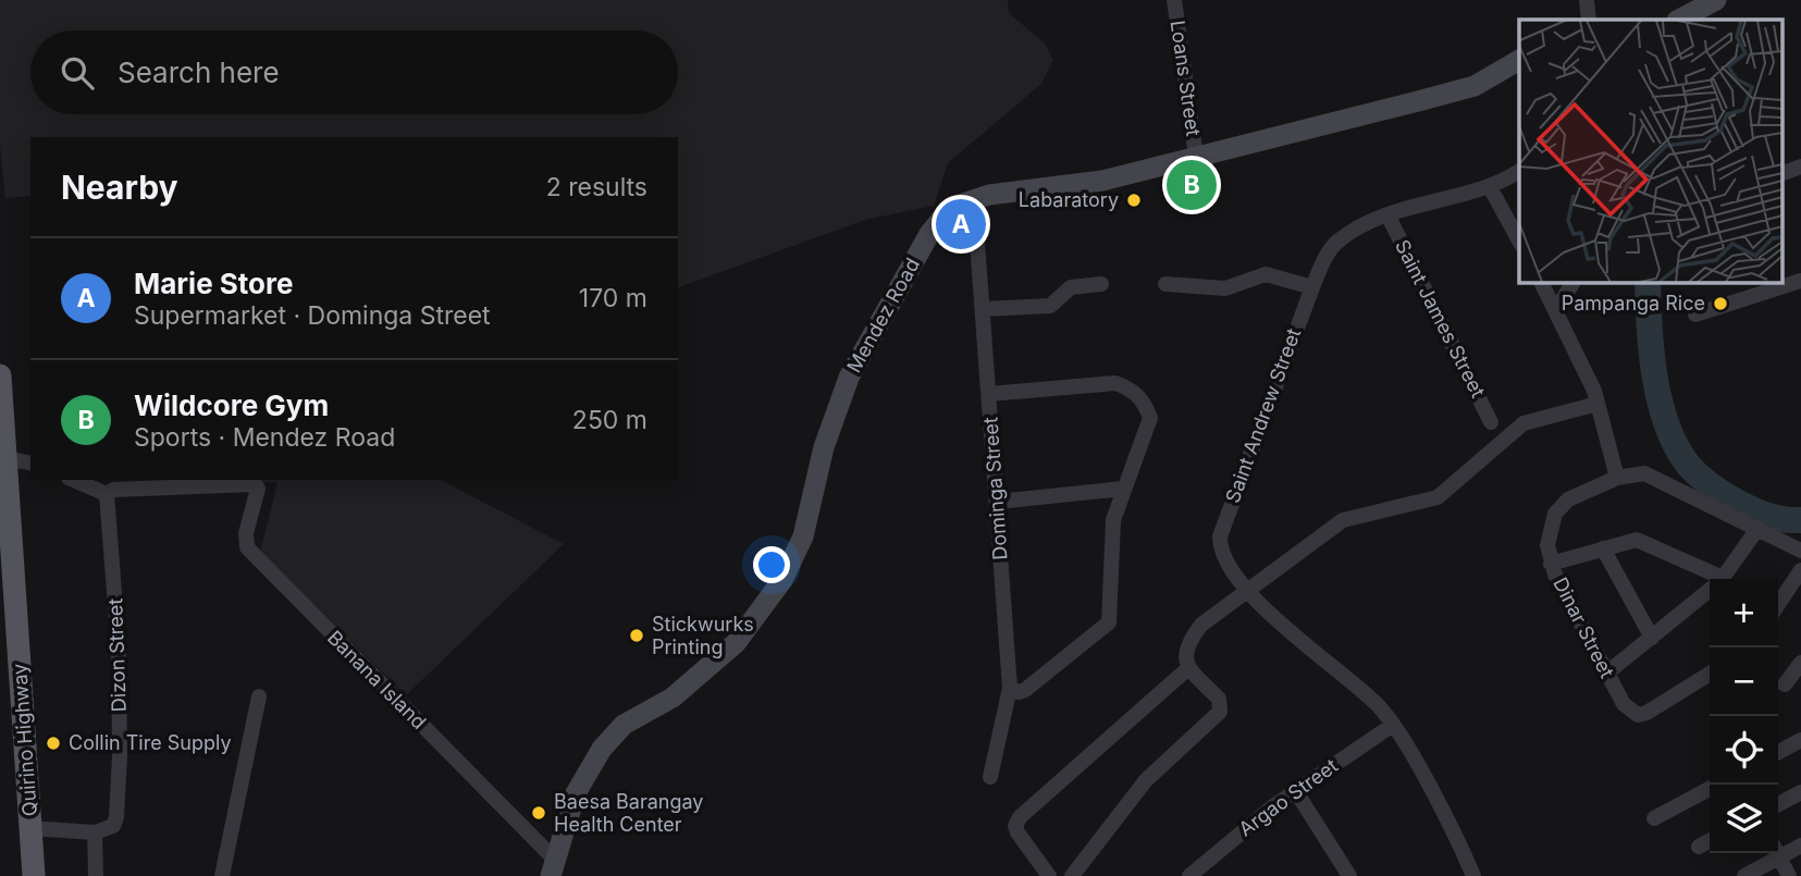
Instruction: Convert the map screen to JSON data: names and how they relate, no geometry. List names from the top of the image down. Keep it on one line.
{"streets":{"main road":["Quirino Highway"],"street":["Loans Street","Mendez Road","Saint James Street","Saint Andrew Street","Dominga Street","Dinar Street","Dizon Street","Banana Island","Argao Street"]},"crossings":[["Loans Street","Mendez Road"],["Mendez Road","Dominga Street"],["Mendez Road","Banana Island"],["Saint James Street","Saint Andrew Street"],["Saint Andrew Street","Argao Street"],["Dizon Street","Banana Island"]],"places":["Labaratory","Pampanga Rice","Stickwurks Printing","Collin Tire Supply","Baesa Barangay Health Center"],"page":{"search":"Search here","heading":["Nearby","2 results"],"pins":["B","A"],"list":[{"mark":"A","name":"Marie Store","note":"Supermarket · Dominga Street","value":"170 m"},{"mark":"B","name":"Wildcore Gym","note":"Sports · Mendez Road","value":"250 m"}],"map_buttons":["+","−"]}}
